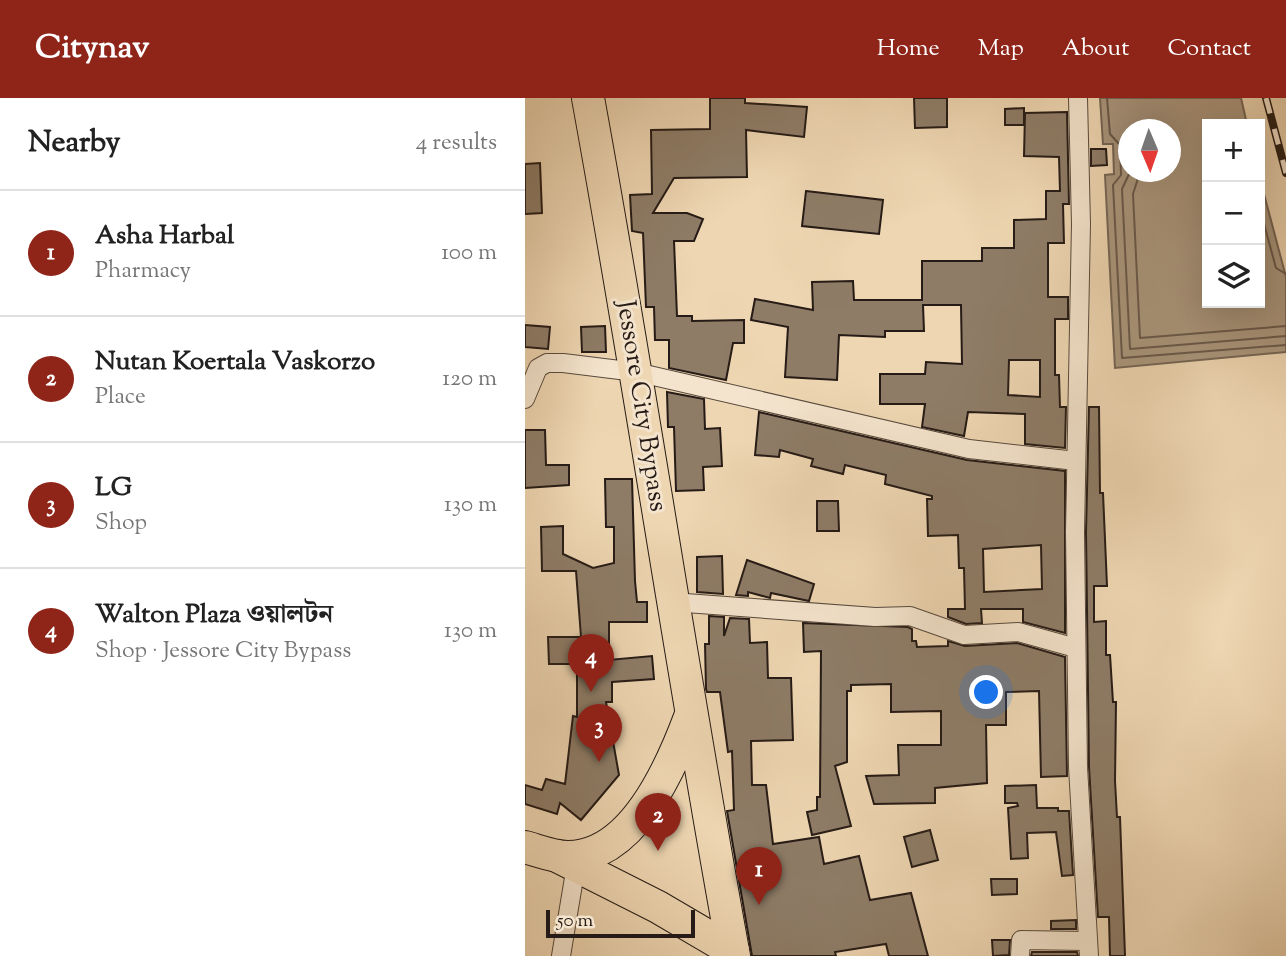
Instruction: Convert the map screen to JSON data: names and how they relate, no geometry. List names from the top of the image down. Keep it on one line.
{"streets":{"highway":["Jessore City Bypass"]},"scale_bar":"50 m","north":"bottom","page":{"header":"Citynav","nav":["Home","Map","About","Contact"],"heading":["Nearby","4 results"],"map_buttons":["+","−"],"list":[{"mark":"1","name":"Asha Harbal","note":"Pharmacy","value":"100 m"},{"mark":"2","name":"Nutan Koertala Vaskorzo","note":"Place","value":"120 m"},{"mark":"3","name":"LG","note":"Shop","value":"130 m"},{"mark":"4","name":"Walton Plaza ওয়ালটন","note":"Shop · Jessore City Bypass","value":"130 m"}],"pins":["4","3","2","1"],"scale":"50 m"}}
